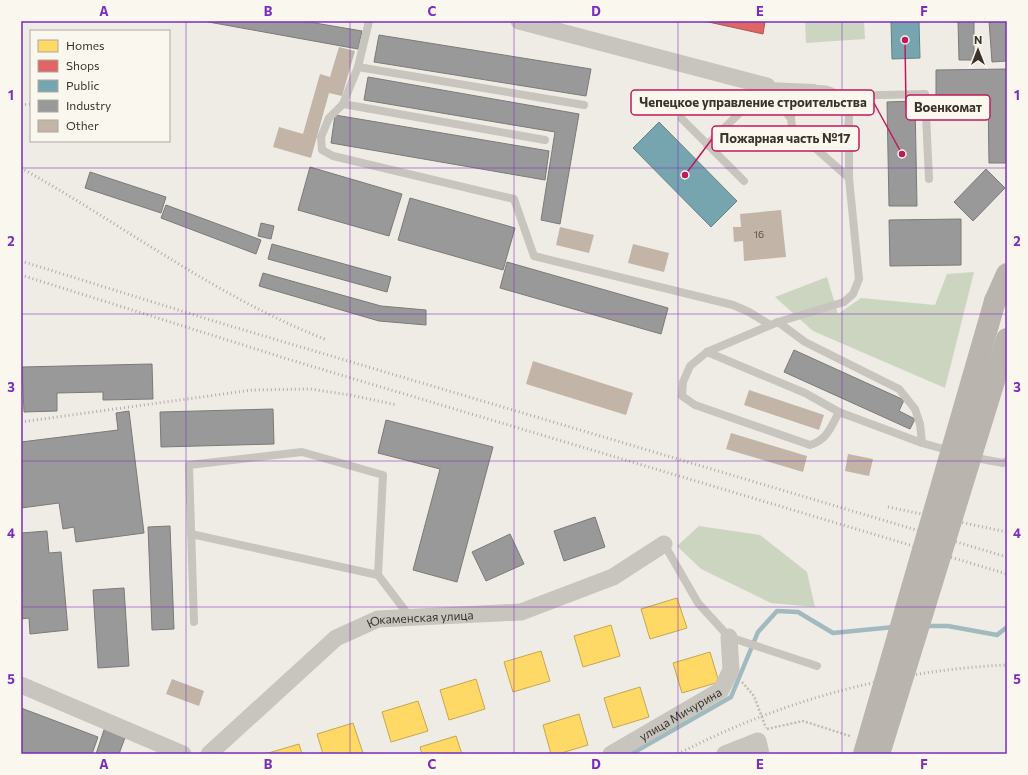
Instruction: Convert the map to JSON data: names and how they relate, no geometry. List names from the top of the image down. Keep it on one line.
{"streets":{"street":["Юкаменская улица","улица Мичурина"]},"places":["Военкомат","Чепецкое управление строительства","Пожарная часть №17"],"house_numbers":["16"],"legend":["Homes","Shops","Public","Industry","Other"],"north":"top","grid":{"columns":["A","B","C","D","E","F"],"rows":["1","2","3","4","5"]}}
